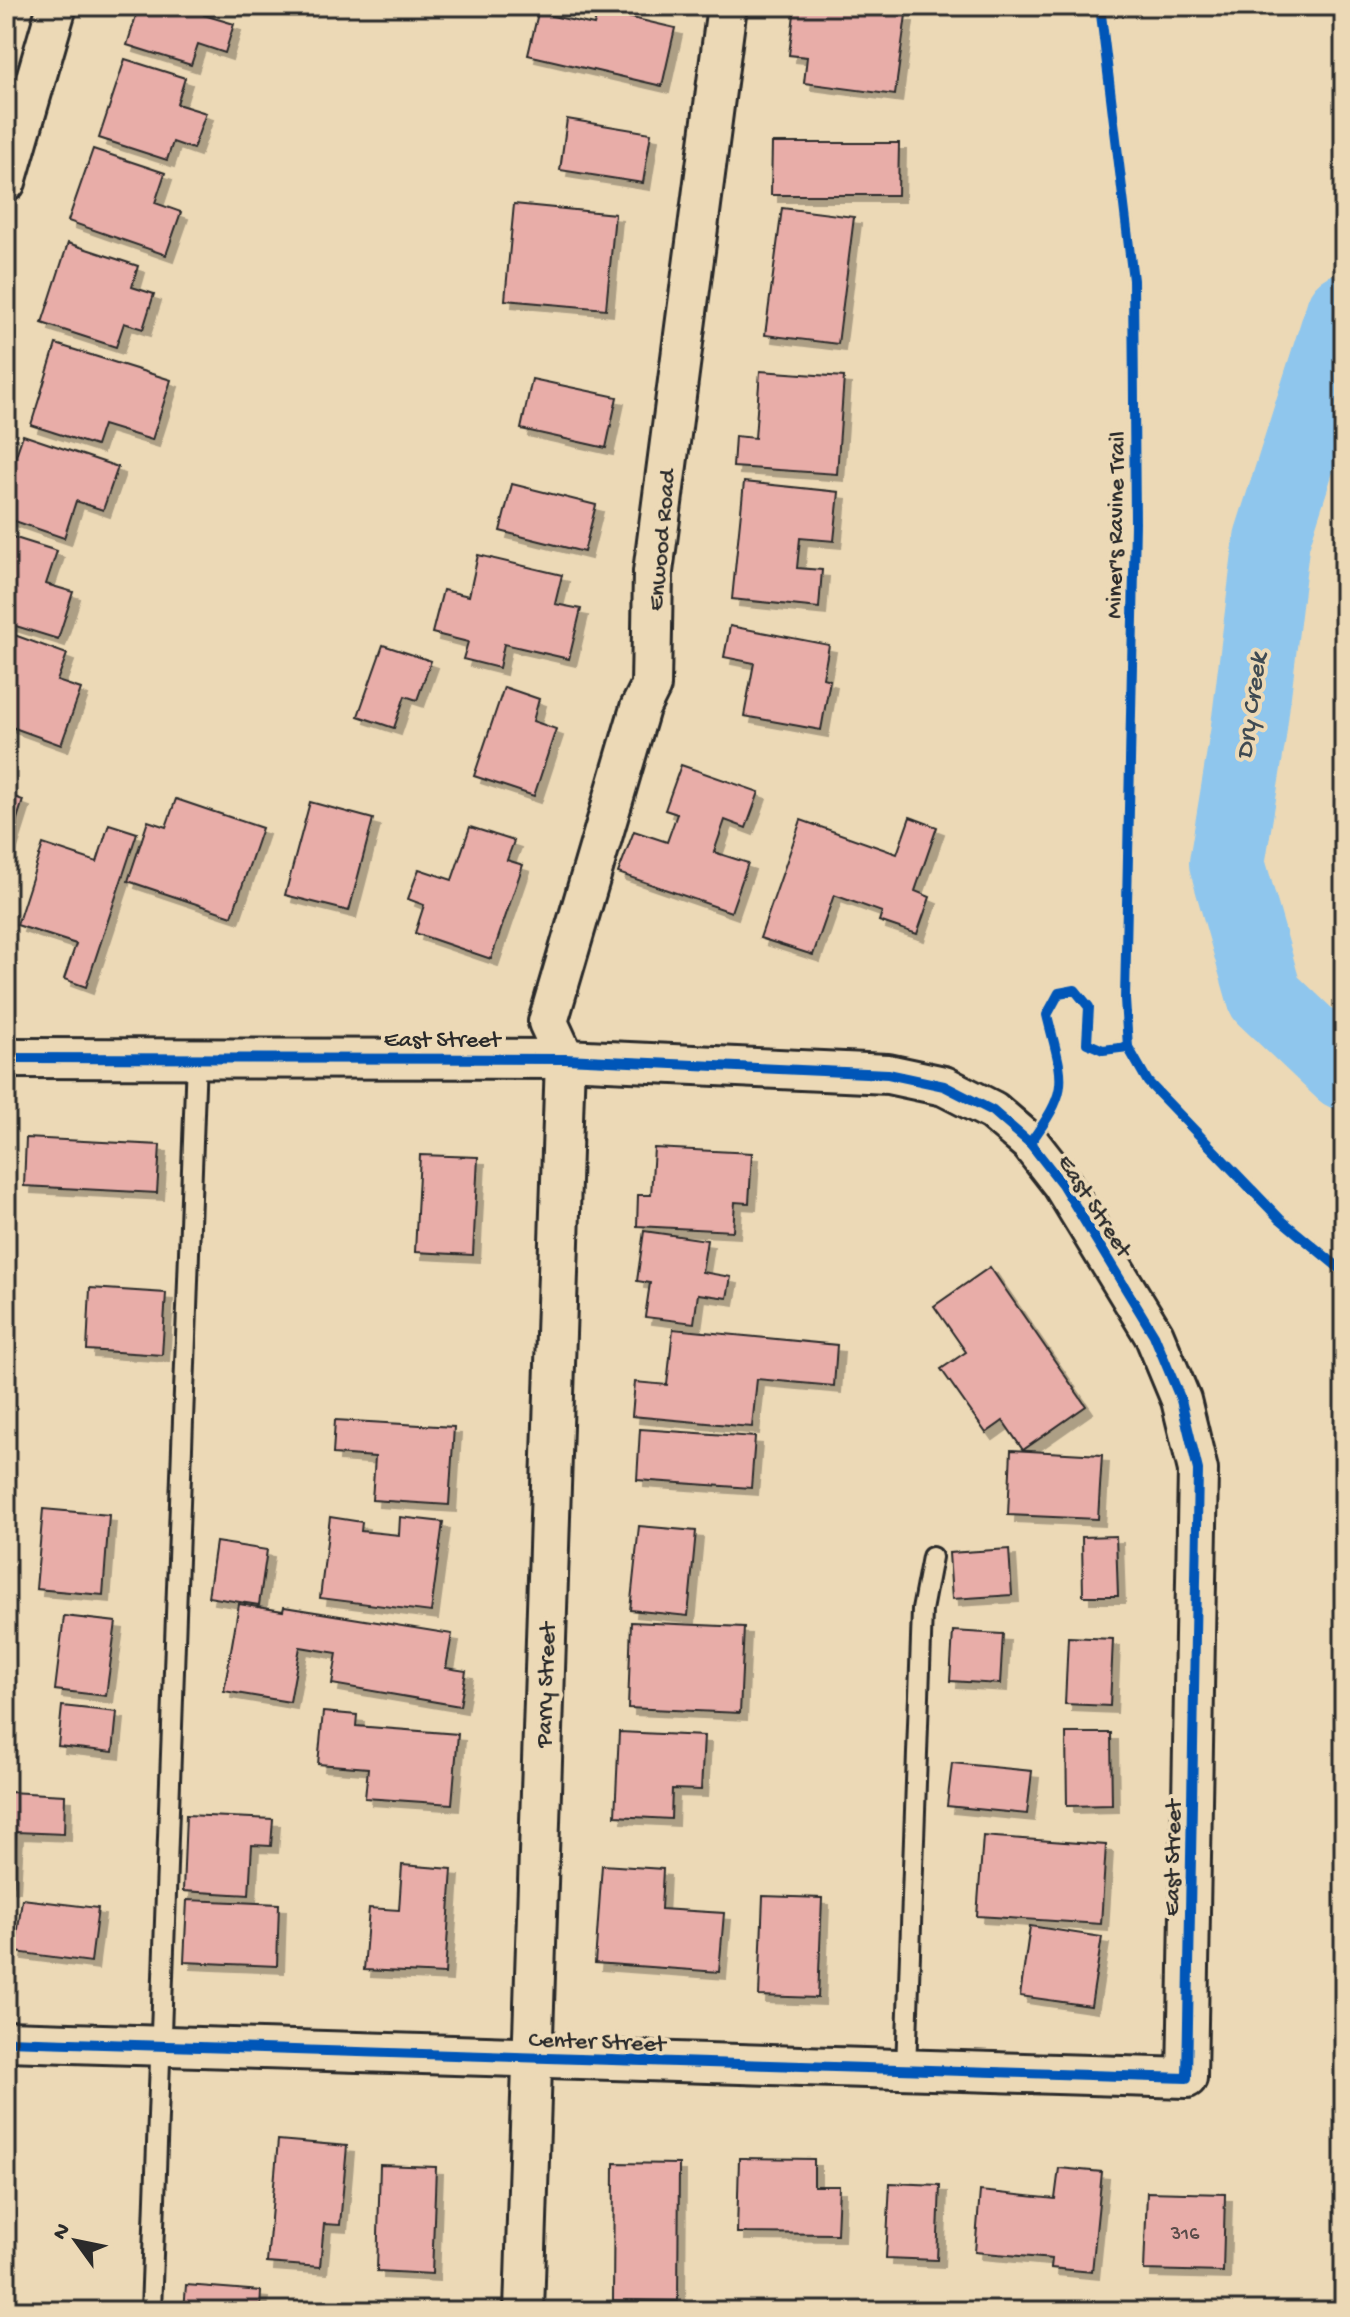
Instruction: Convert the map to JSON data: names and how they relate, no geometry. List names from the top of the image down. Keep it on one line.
{"streets":{"street":["Enwood Road","East Street","Parry Street","Center Street"],"cycle path":["Miner's Ravine Trail"]},"crossings":[["Enwood Road","East Street"],["Enwood Road","Parry Street"],["East Street","Parry Street"],["East Street","Center Street"],["Parry Street","Center Street"]],"water":["Dry Creek"],"house_numbers":["316"],"north":"top left"}
